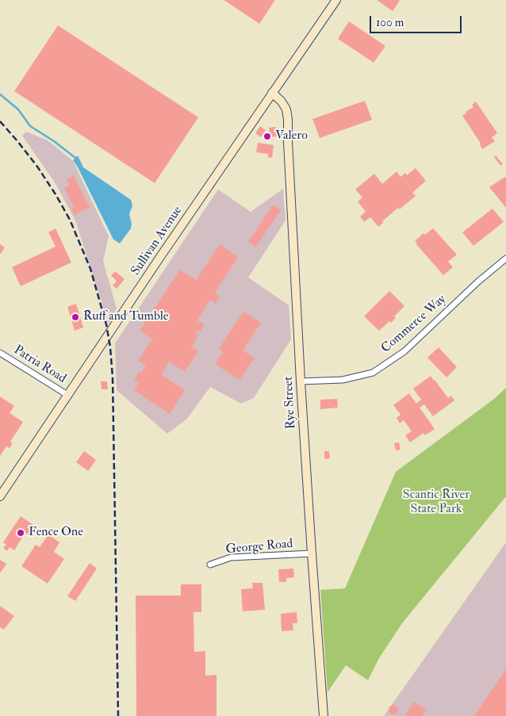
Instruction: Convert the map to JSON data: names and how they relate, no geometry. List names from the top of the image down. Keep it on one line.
{"streets":{"street":["Sullivan Avenue","Commerce Way","Patria Road","Rye Street","George Road"]},"crossings":[["Sullivan Avenue","Patria Road"],["Sullivan Avenue","Rye Street"],["Commerce Way","Rye Street"],["Rye Street","George Road"]],"parks":["Scantic River State Park"],"places":["Valero","Ruff and Tumble","Fence One"],"scale_bar":"100 m"}
